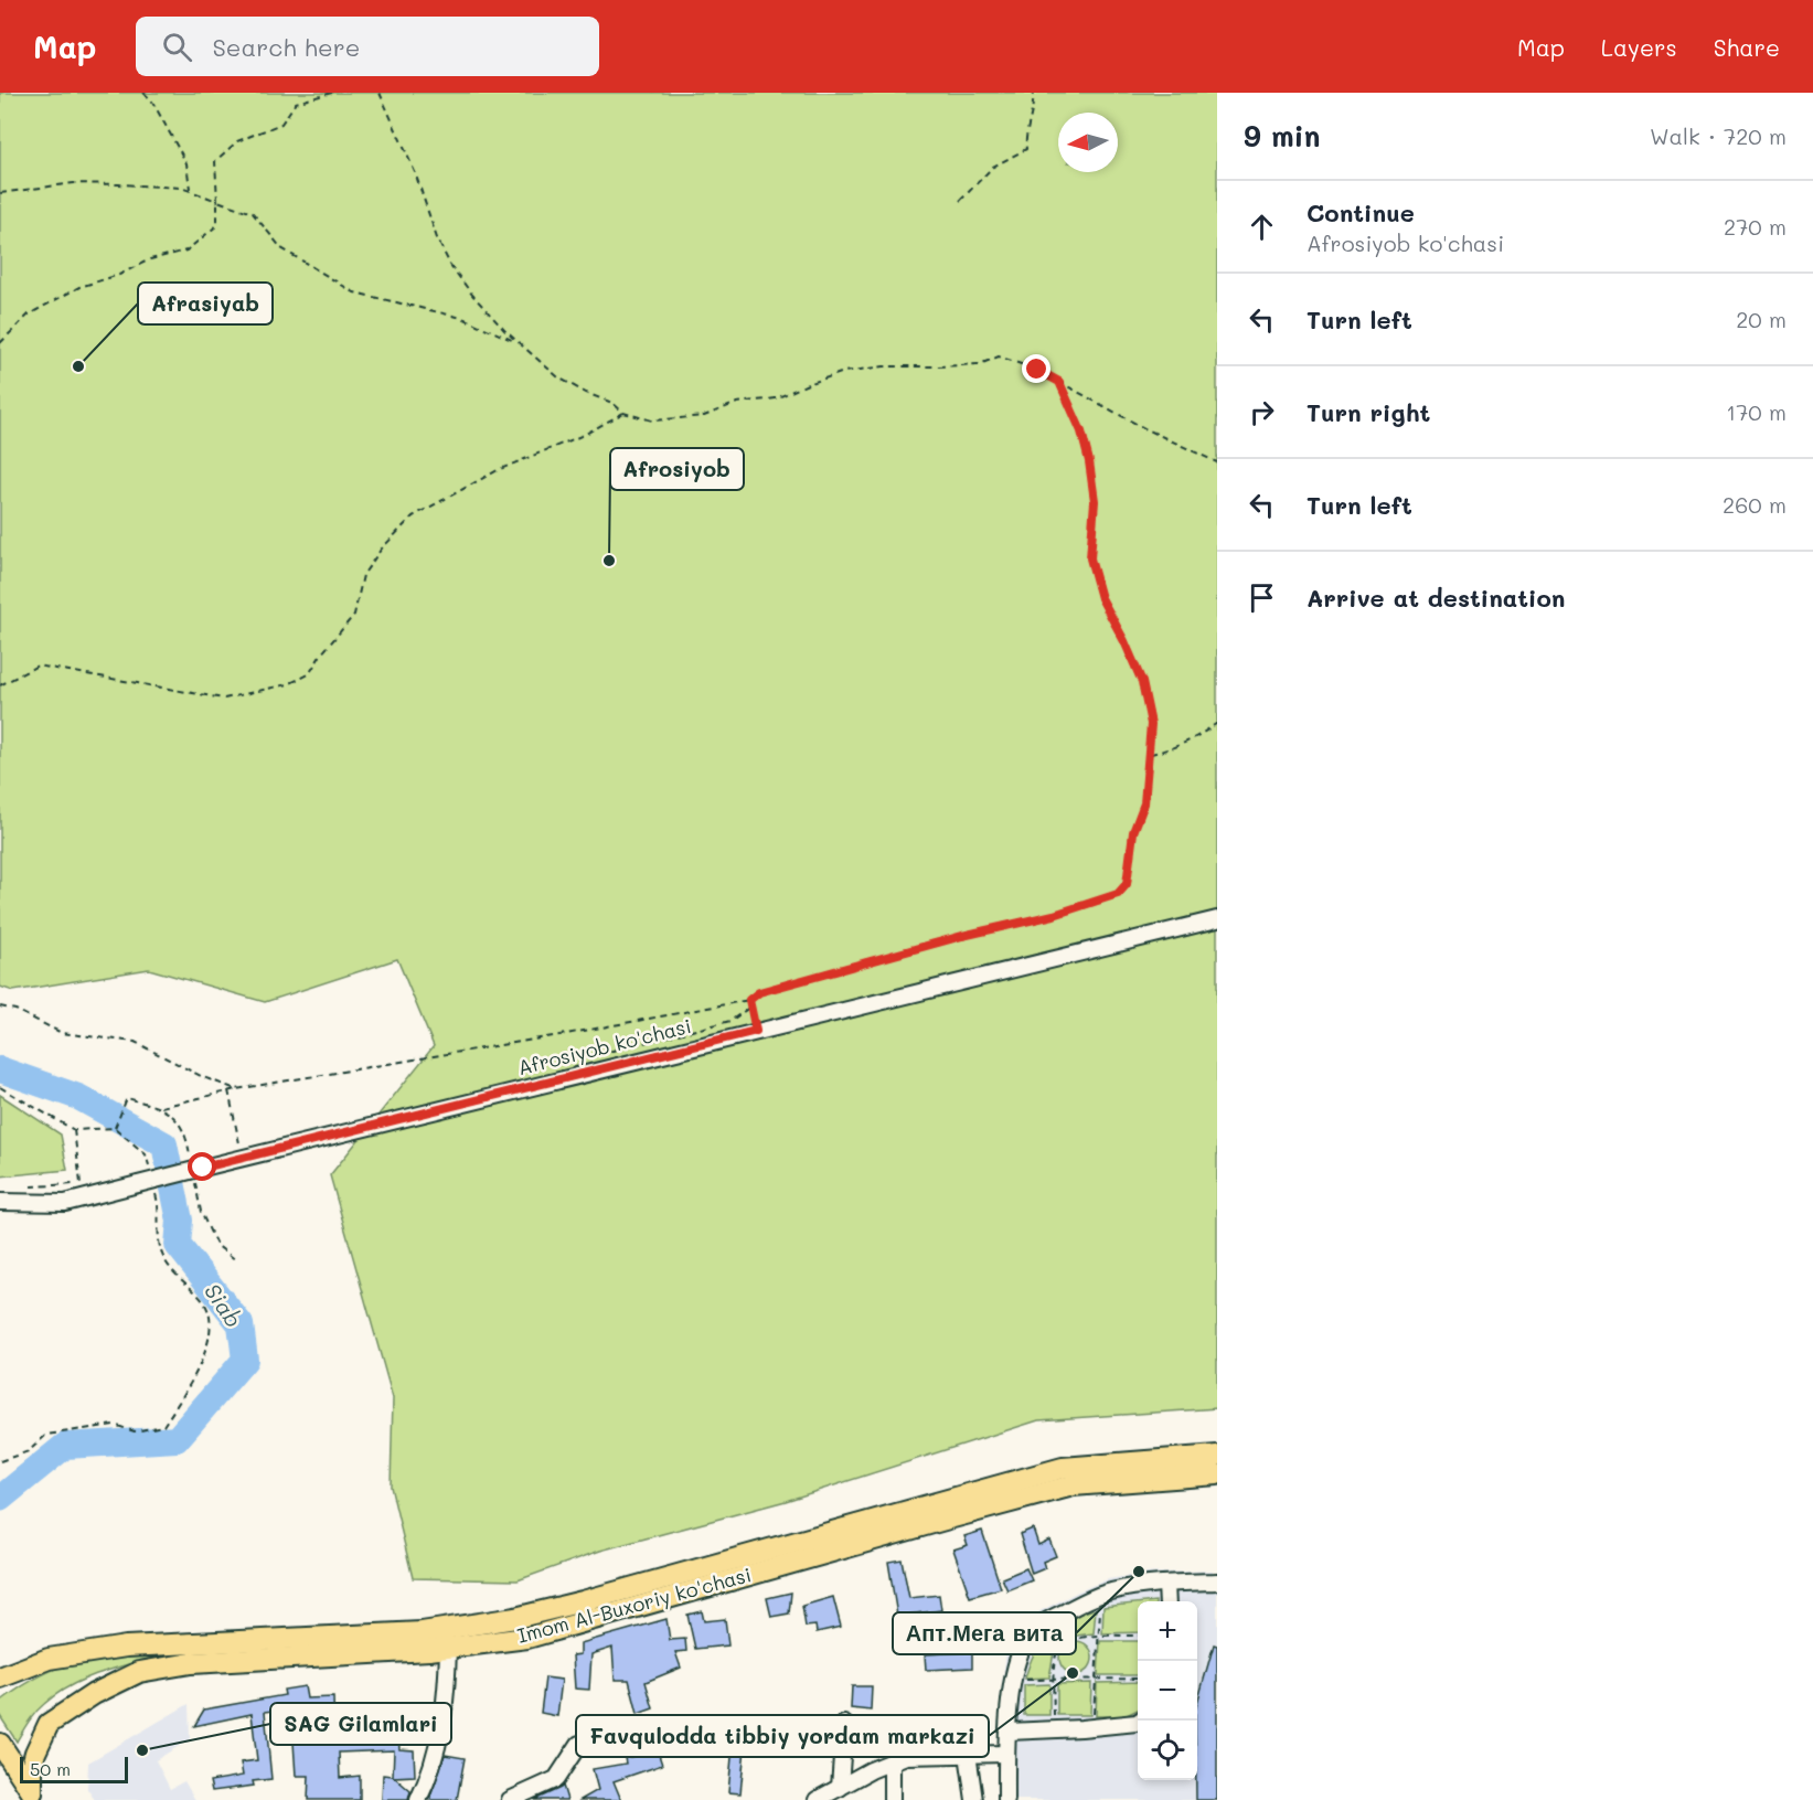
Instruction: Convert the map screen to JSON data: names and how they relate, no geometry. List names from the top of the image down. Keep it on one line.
{"streets":{"main road":["Imom Al-Buxoriy ko'chasi"],"street":["Afrosiyob ko'chasi"]},"water":["Siab"],"places":["Afrasiyab","Afrosiyob","Апт.Мега вита","Favqulodda tibbiy yordam markazi","SAG Gilamlari"],"scale_bar":"50 m","north":"left","page":{"header":"Map","search":"Search here","nav":["Map","Layers","Share"],"heading":["9 min","Walk · 720 m"],"list":[["Continue","Afrosiyob ko'chasi","270 m"],["Turn left","20 m"],["Turn right","170 m"],["Turn left","260 m"],"Arrive at destination"],"map_buttons":["+","−"],"scale":"50 m"}}
